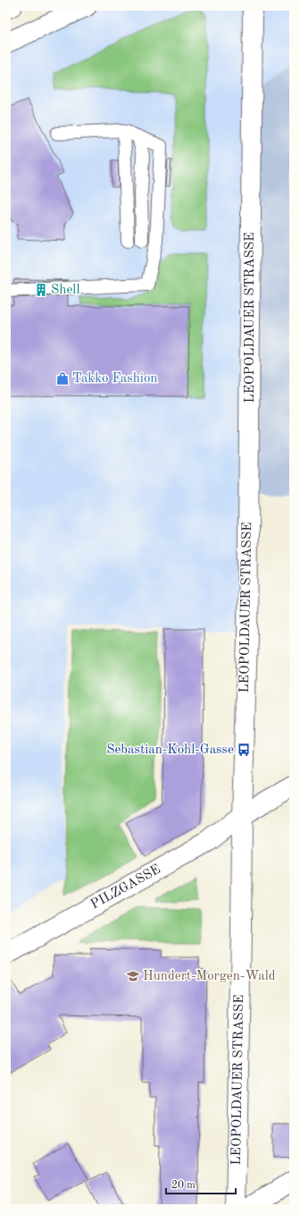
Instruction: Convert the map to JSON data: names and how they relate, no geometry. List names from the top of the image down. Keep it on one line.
{"streets":{"main road":["LEOPOLDAUER STRASSE","PILZGASSE"]},"crossings":[["LEOPOLDAUER STRASSE","PILZGASSE"]],"places":{"building":["Shell"],"shop":["Takko Fashion"],"bus stop":["Sebastian-Kohl-Gasse"],"school or university":["Hundert-Morgen-Wald"]},"scale_bar":"20 m"}
